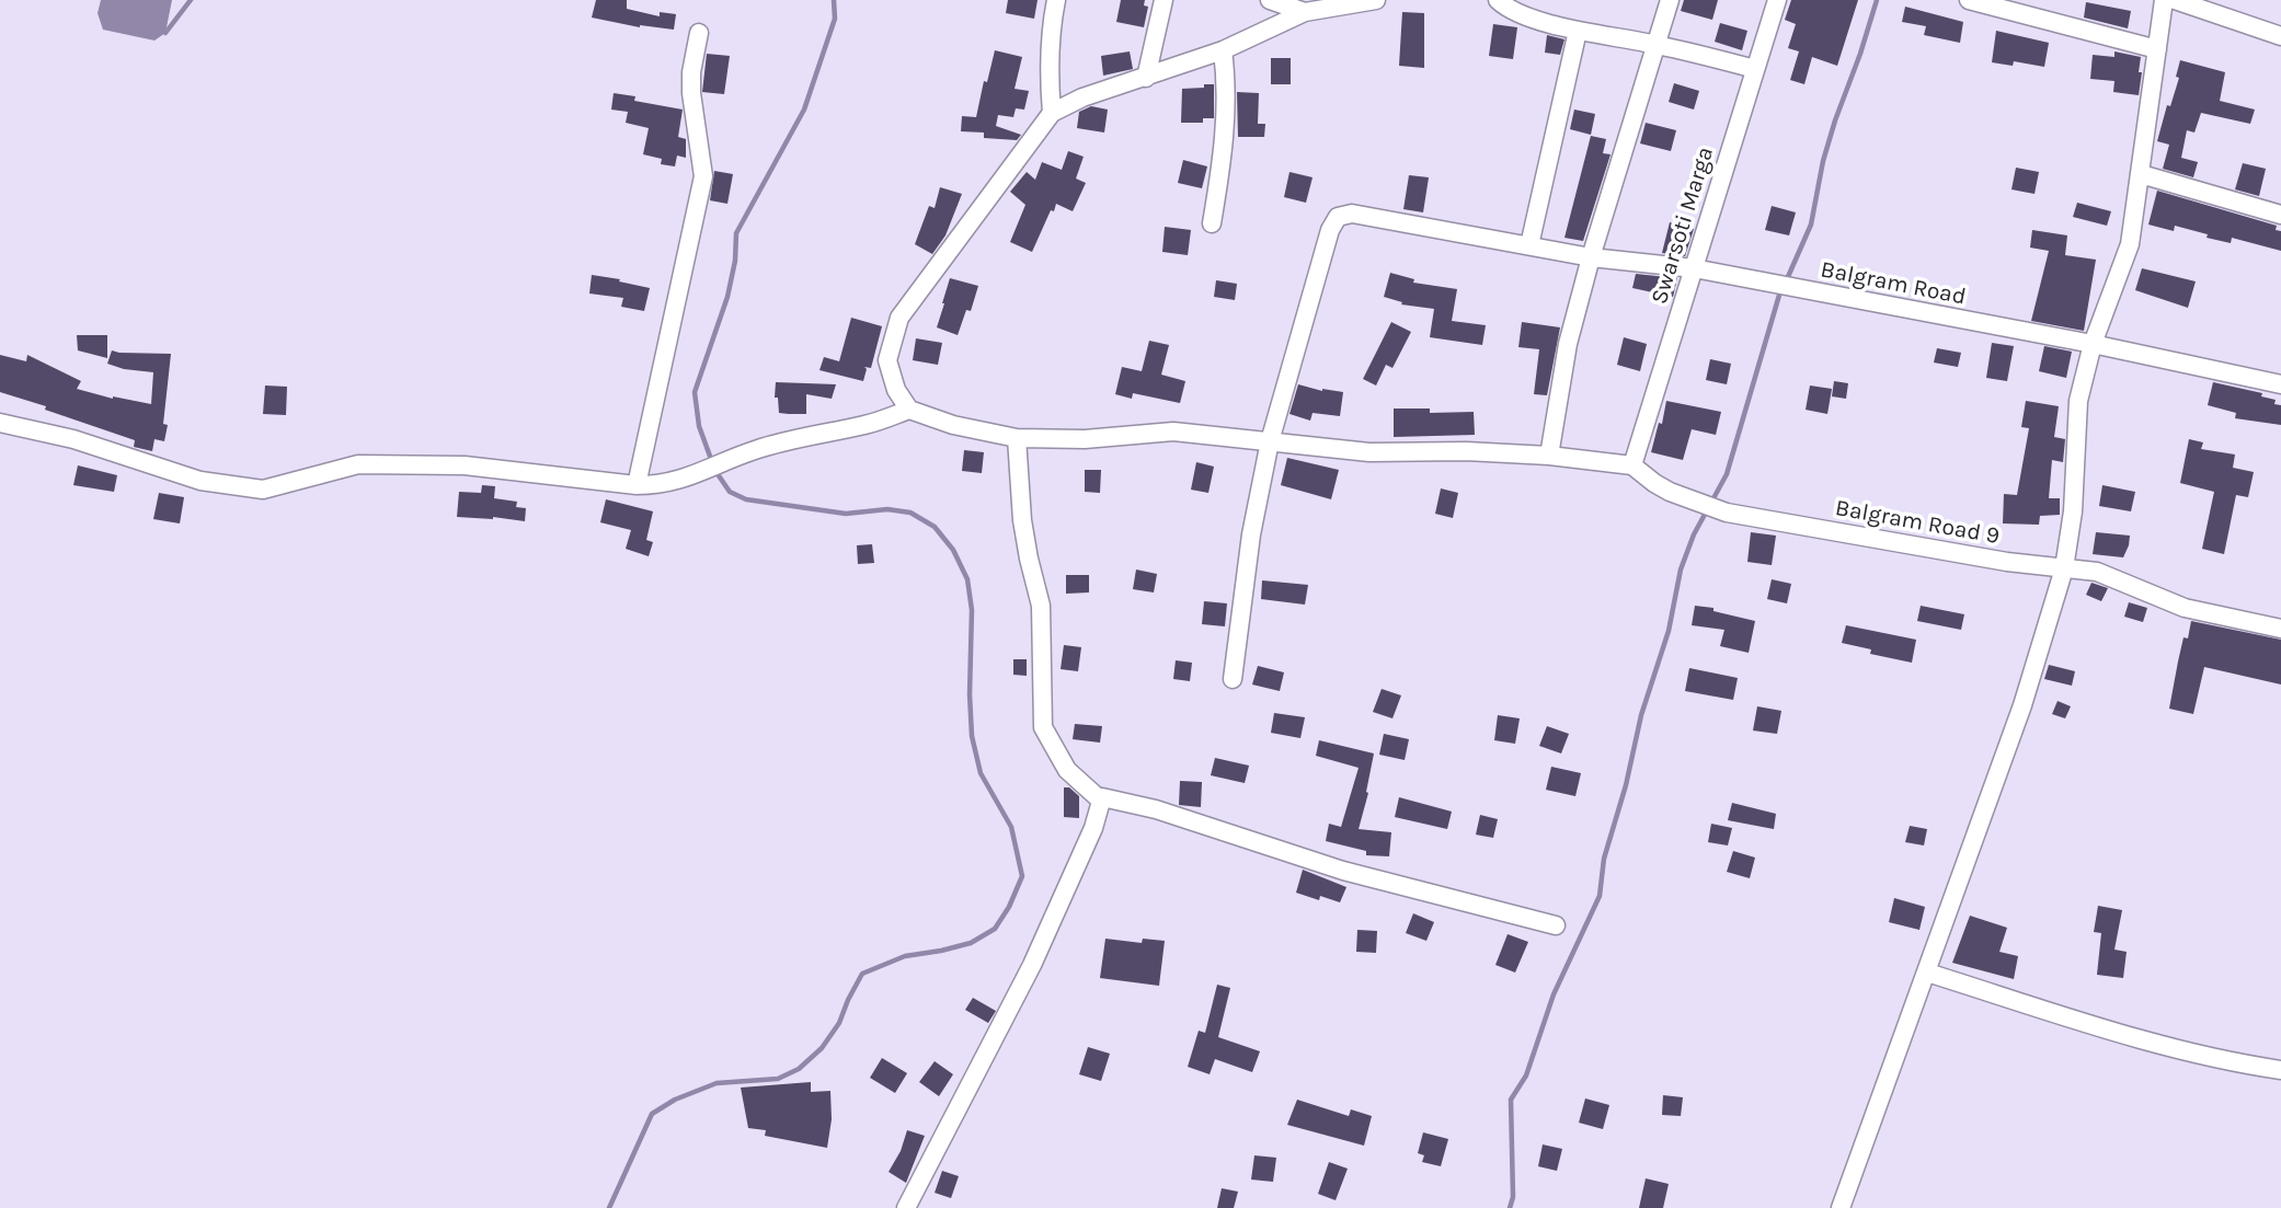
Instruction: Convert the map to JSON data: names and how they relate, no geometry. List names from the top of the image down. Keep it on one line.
{"streets":{"street":["Swarsoti Marga","Balgram Road","Balgram Road 9"]},"crossings":[["Swarsoti Marga","Balgram Road"],["Swarsoti Marga","Balgram Road 9"],["Balgram Road","Balgram Road 9"]]}
